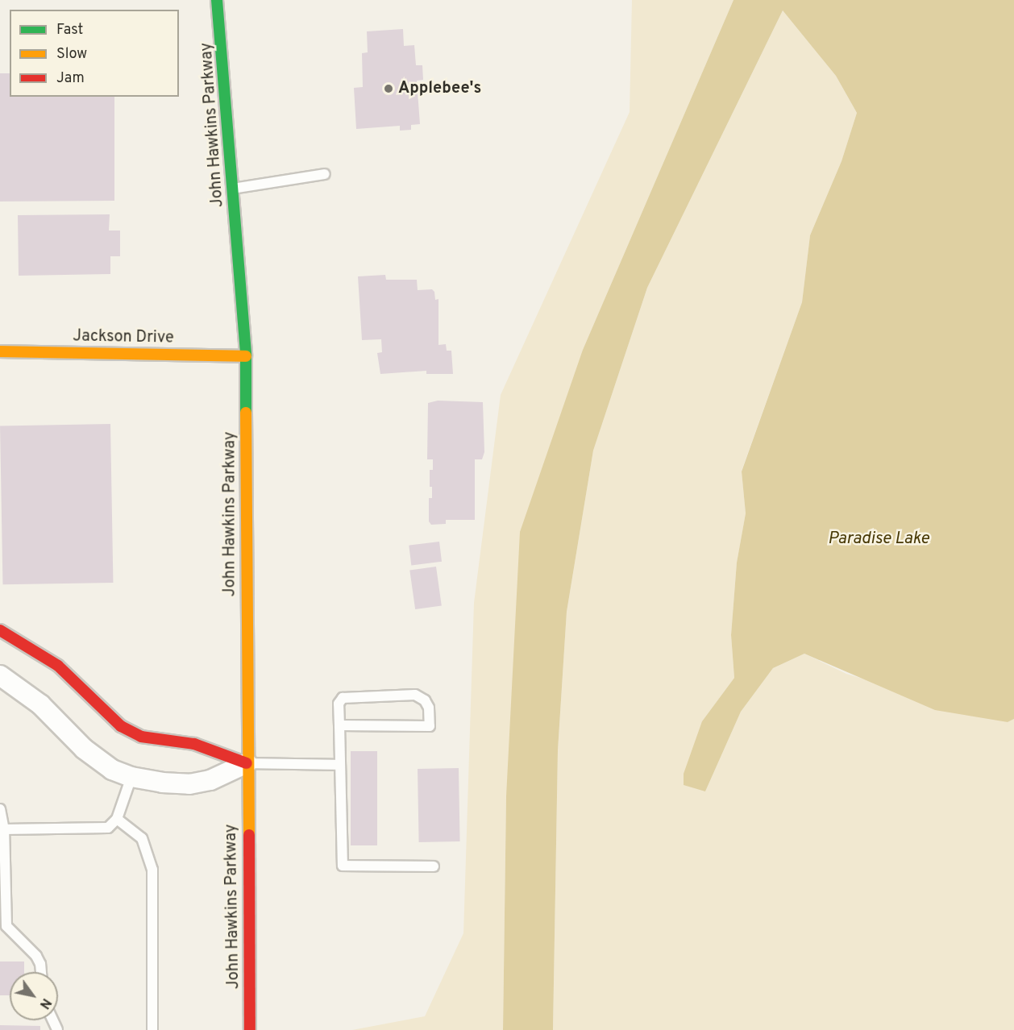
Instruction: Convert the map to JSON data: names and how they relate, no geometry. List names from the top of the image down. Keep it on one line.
{"streets":{"main road":["John Hawkins Parkway","Jackson Drive"]},"crossings":[["John Hawkins Parkway","Jackson Drive"]],"water":["Paradise Lake"],"places":["Applebee's"],"legend":["Fast","Slow","Jam"],"north":"bottom right"}
